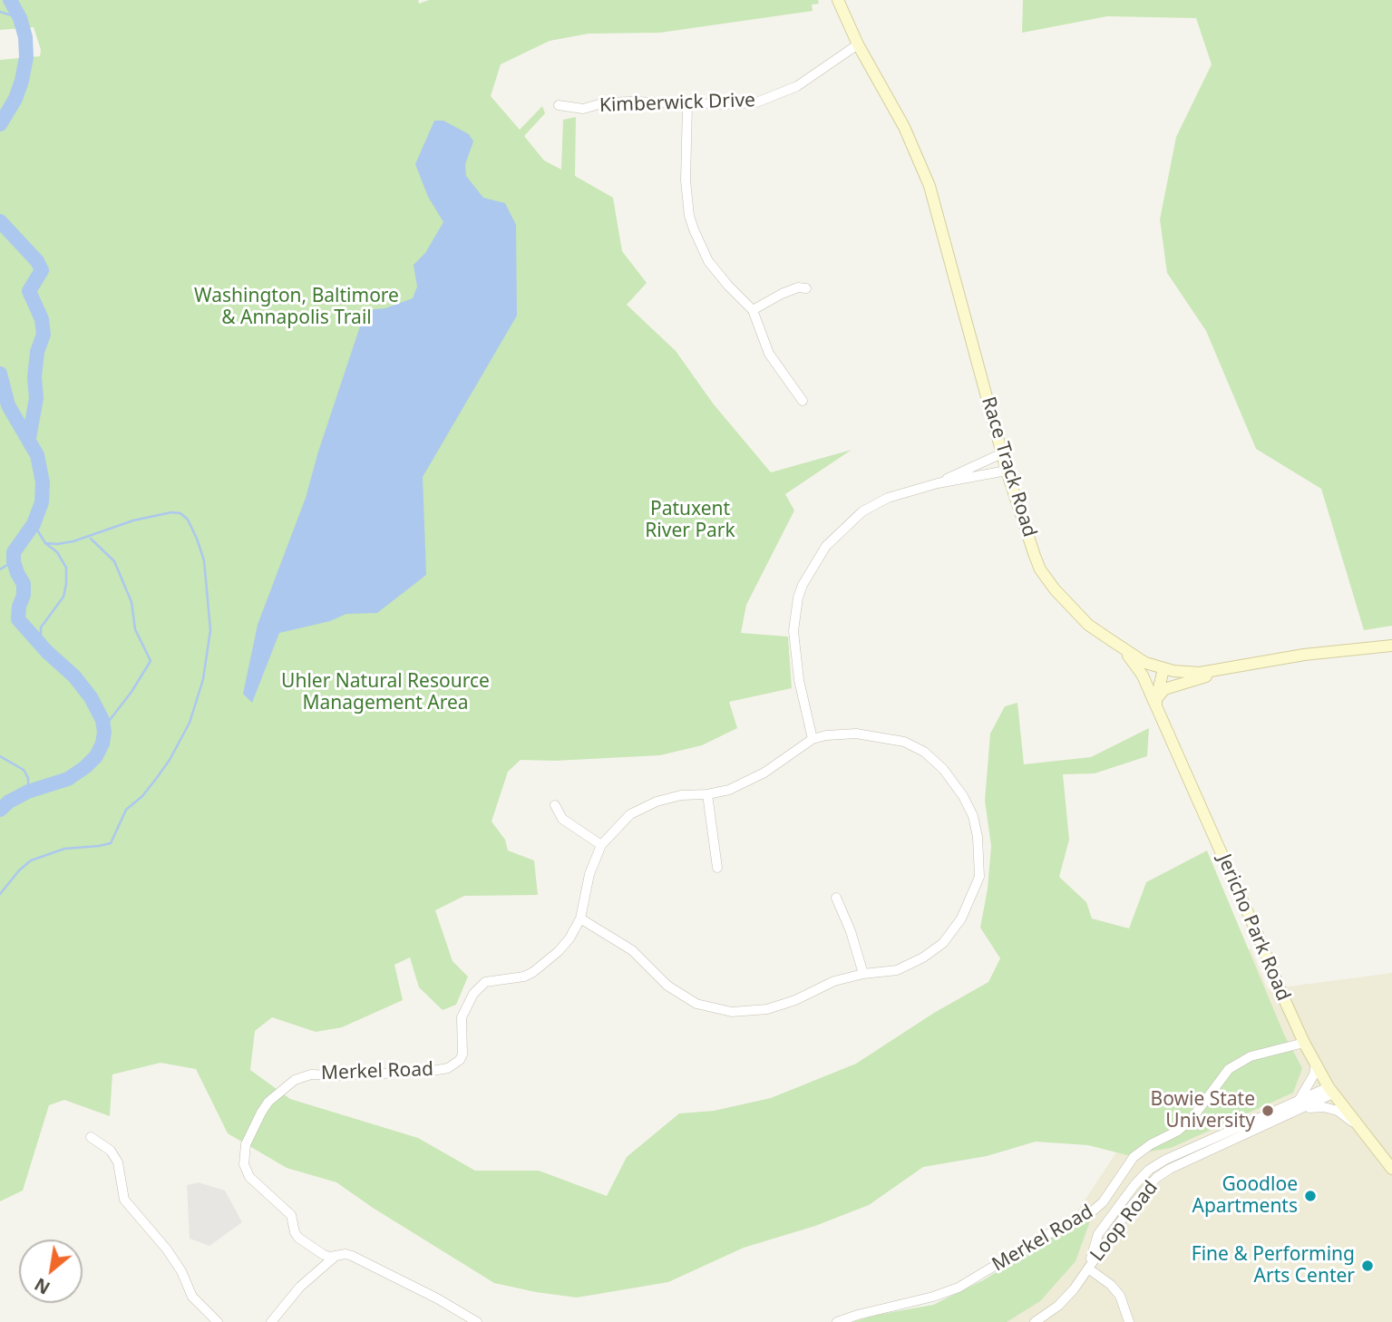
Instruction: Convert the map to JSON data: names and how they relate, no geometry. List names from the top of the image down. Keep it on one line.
{"streets":{"street":["Kimberwick Drive","Race Track Road","Jericho Park Road","Merkel Road","Loop Road"]},"crossings":[["Kimberwick Drive","Race Track Road"],["Race Track Road","Jericho Park Road"],["Jericho Park Road","Merkel Road"],["Jericho Park Road","Loop Road"]],"parks":["Washington, Baltimore & Annapolis Trail","Patuxent River Park","Uhler Natural Resource Management Area"],"places":["Bowie State University","Goodloe Apartments","Fine & Performing Arts Center"],"north":"bottom left"}
